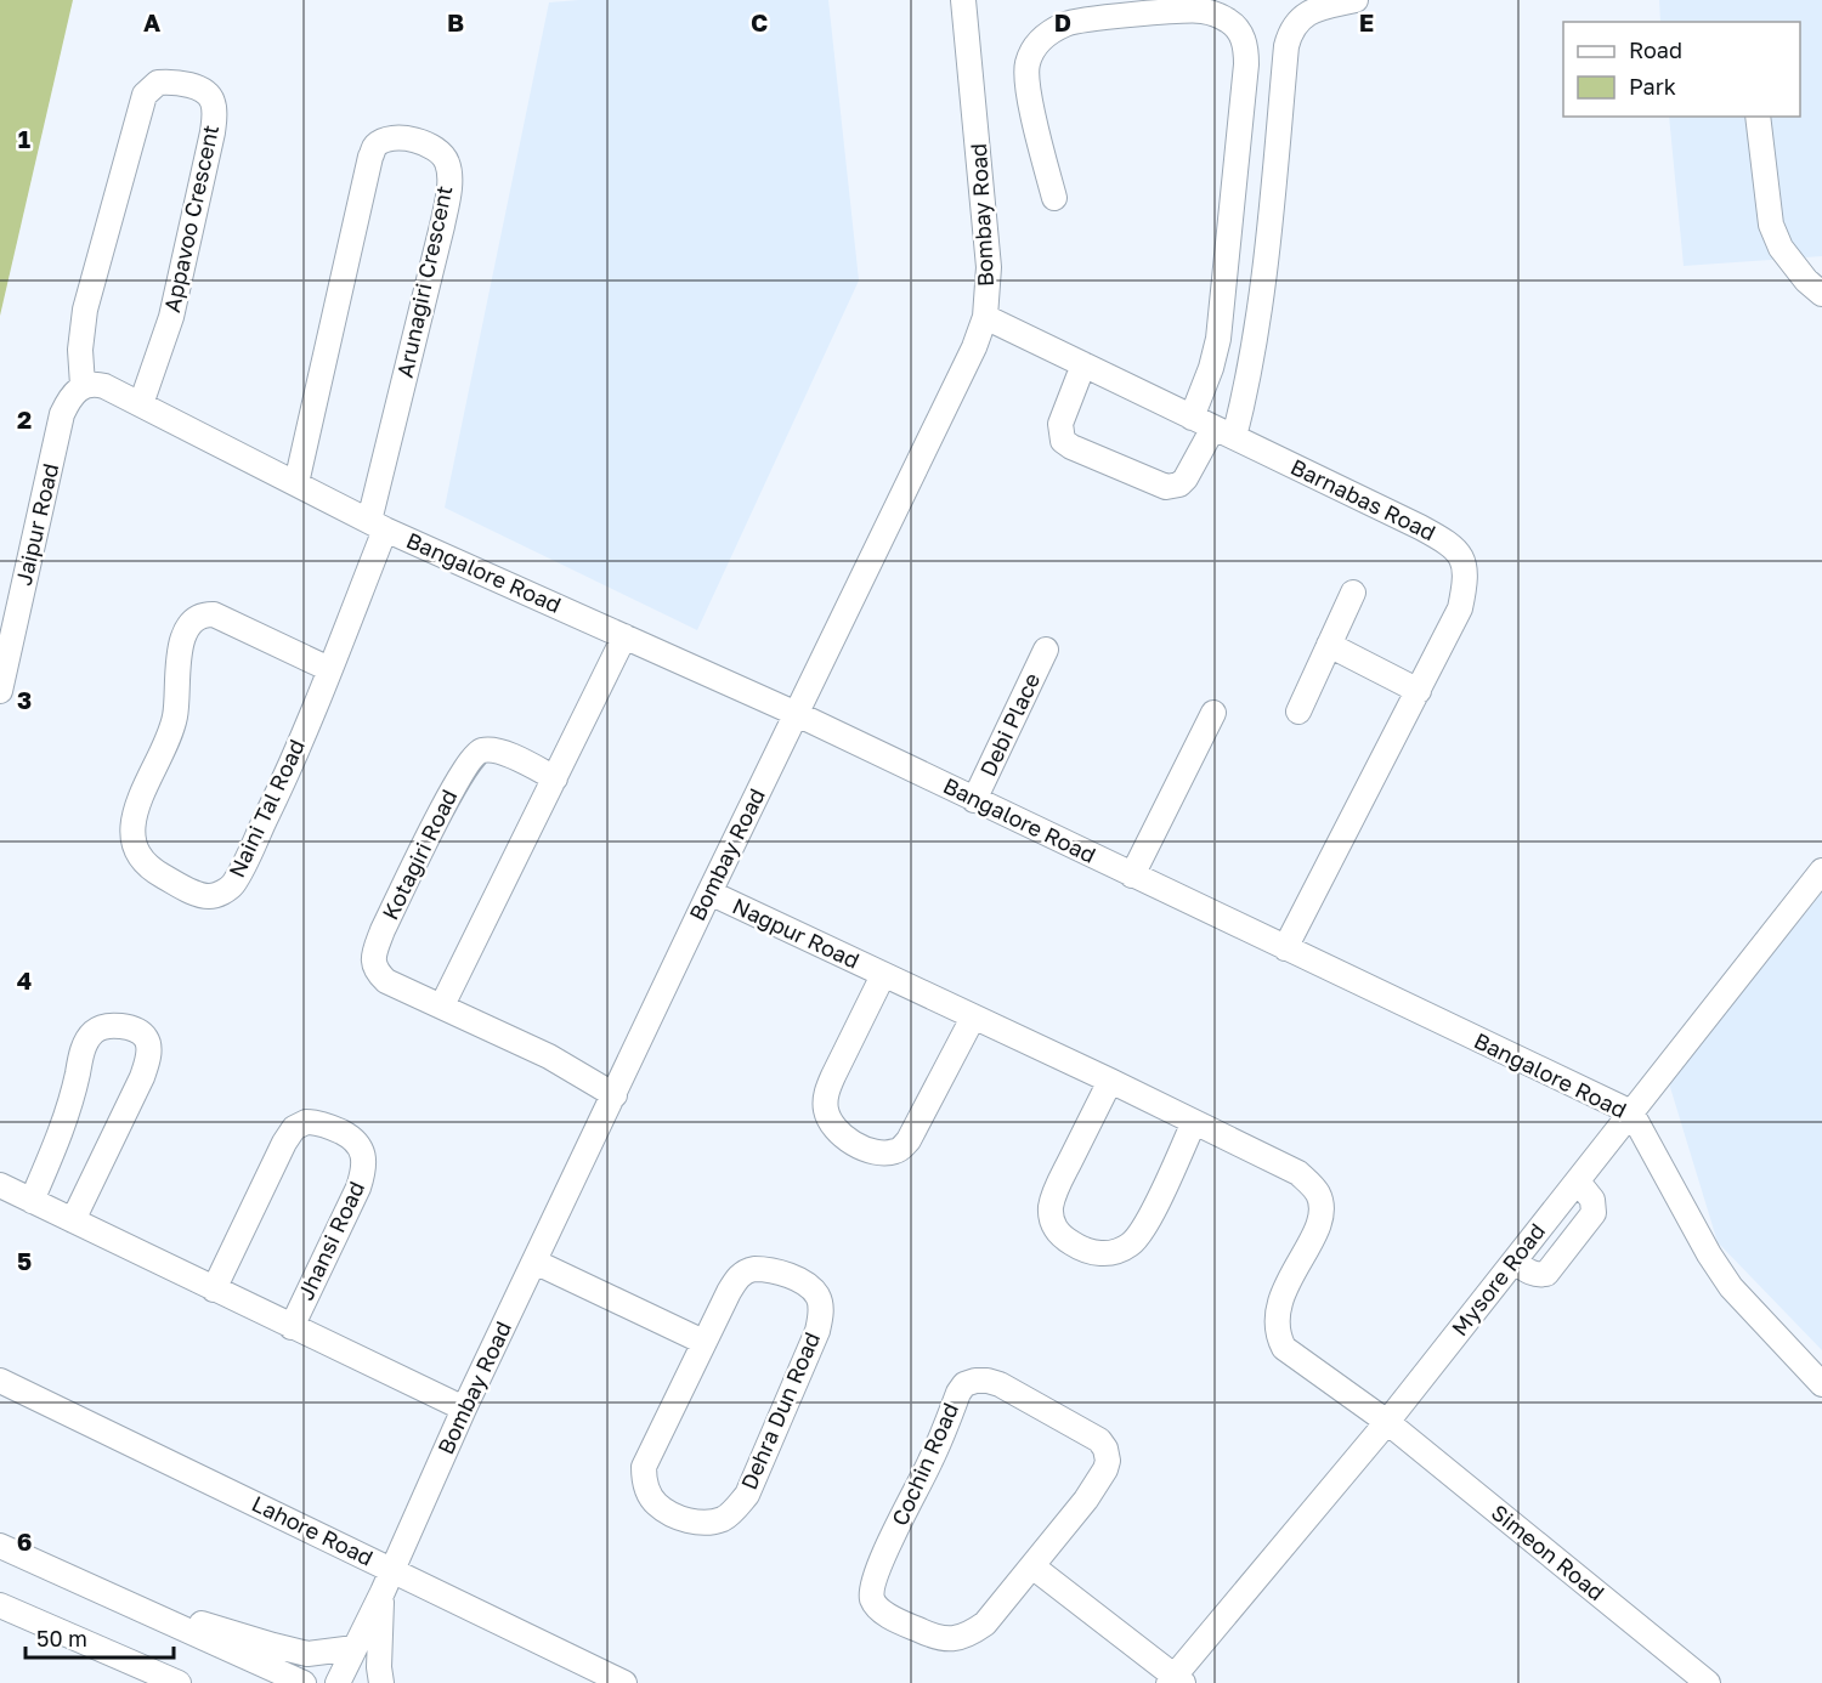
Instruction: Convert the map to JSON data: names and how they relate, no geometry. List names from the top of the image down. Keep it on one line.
{"streets":{"street":["Bombay Road","Appavoo Crescent","Arunagiri Crescent","Barnabas Road","Jaipur Road","Bangalore Road","Debi Place","Naini Tal Road","Kotagiri Road","Nagpur Road","Jhansi Road","Mysore Road","Dehra Dun Road","Cochin Road","Lahore Road","Simeon Road"]},"crossings":[["Bombay Road","Barnabas Road"],["Bombay Road","Bangalore Road"],["Bombay Road","Kotagiri Road"],["Bombay Road","Nagpur Road"],["Bombay Road","Jhansi Road"],["Bombay Road","Lahore Road"],["Appavoo Crescent","Jaipur Road"],["Appavoo Crescent","Bangalore Road"],["Arunagiri Crescent","Bangalore Road"],["Arunagiri Crescent","Naini Tal Road"],["Barnabas Road","Bangalore Road"],["Jaipur Road","Bangalore Road"],["Bangalore Road","Debi Place"],["Bangalore Road","Naini Tal Road"],["Bangalore Road","Mysore Road"],["Nagpur Road","Mysore Road"],["Nagpur Road","Simeon Road"],["Mysore Road","Simeon Road"]],"legend":["Road","Park"],"scale_bar":"50 m","grid":{"columns":["A","B","C","D","E"],"rows":["1","2","3","4","5","6"]}}
